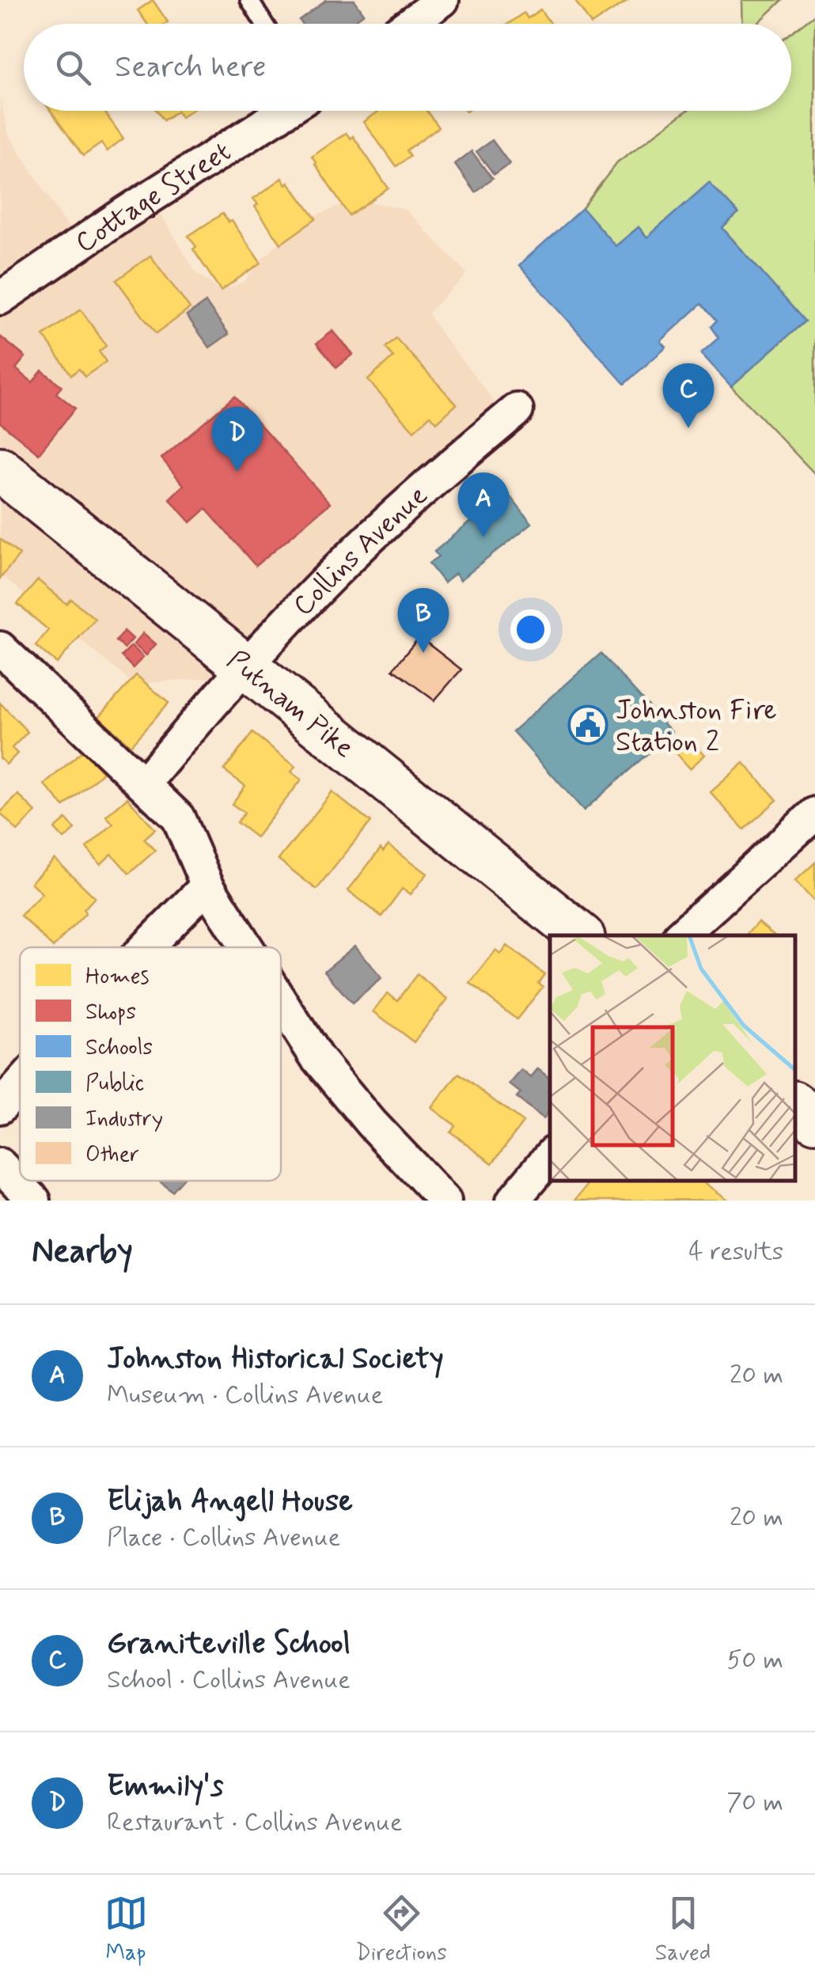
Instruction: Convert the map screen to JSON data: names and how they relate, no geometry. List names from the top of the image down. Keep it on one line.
{"streets":{"main road":["Putnam Pike"],"street":["Cottage Street","Collins Avenue"]},"crossings":[["Collins Avenue","Putnam Pike"]],"places":{"public building":["Johnston Fire Station 2"]},"legend":["Homes","Shops","Schools","Public","Industry","Other"],"page":{"search":"Search here","pins":["C","D","A","B"],"heading":["Nearby","4 results"],"list":[{"mark":"A","name":"Johnston Historical Society","note":"Museum · Collins Avenue","value":"20 m"},{"mark":"B","name":"Elijah Angell House","note":"Place · Collins Avenue","value":"20 m"},{"mark":"C","name":"Graniteville School","note":"School · Collins Avenue","value":"50 m"},{"mark":"D","name":"Emmily's","note":"Restaurant · Collins Avenue","value":"70 m"}],"nav":["Map","Directions","Saved"]}}
